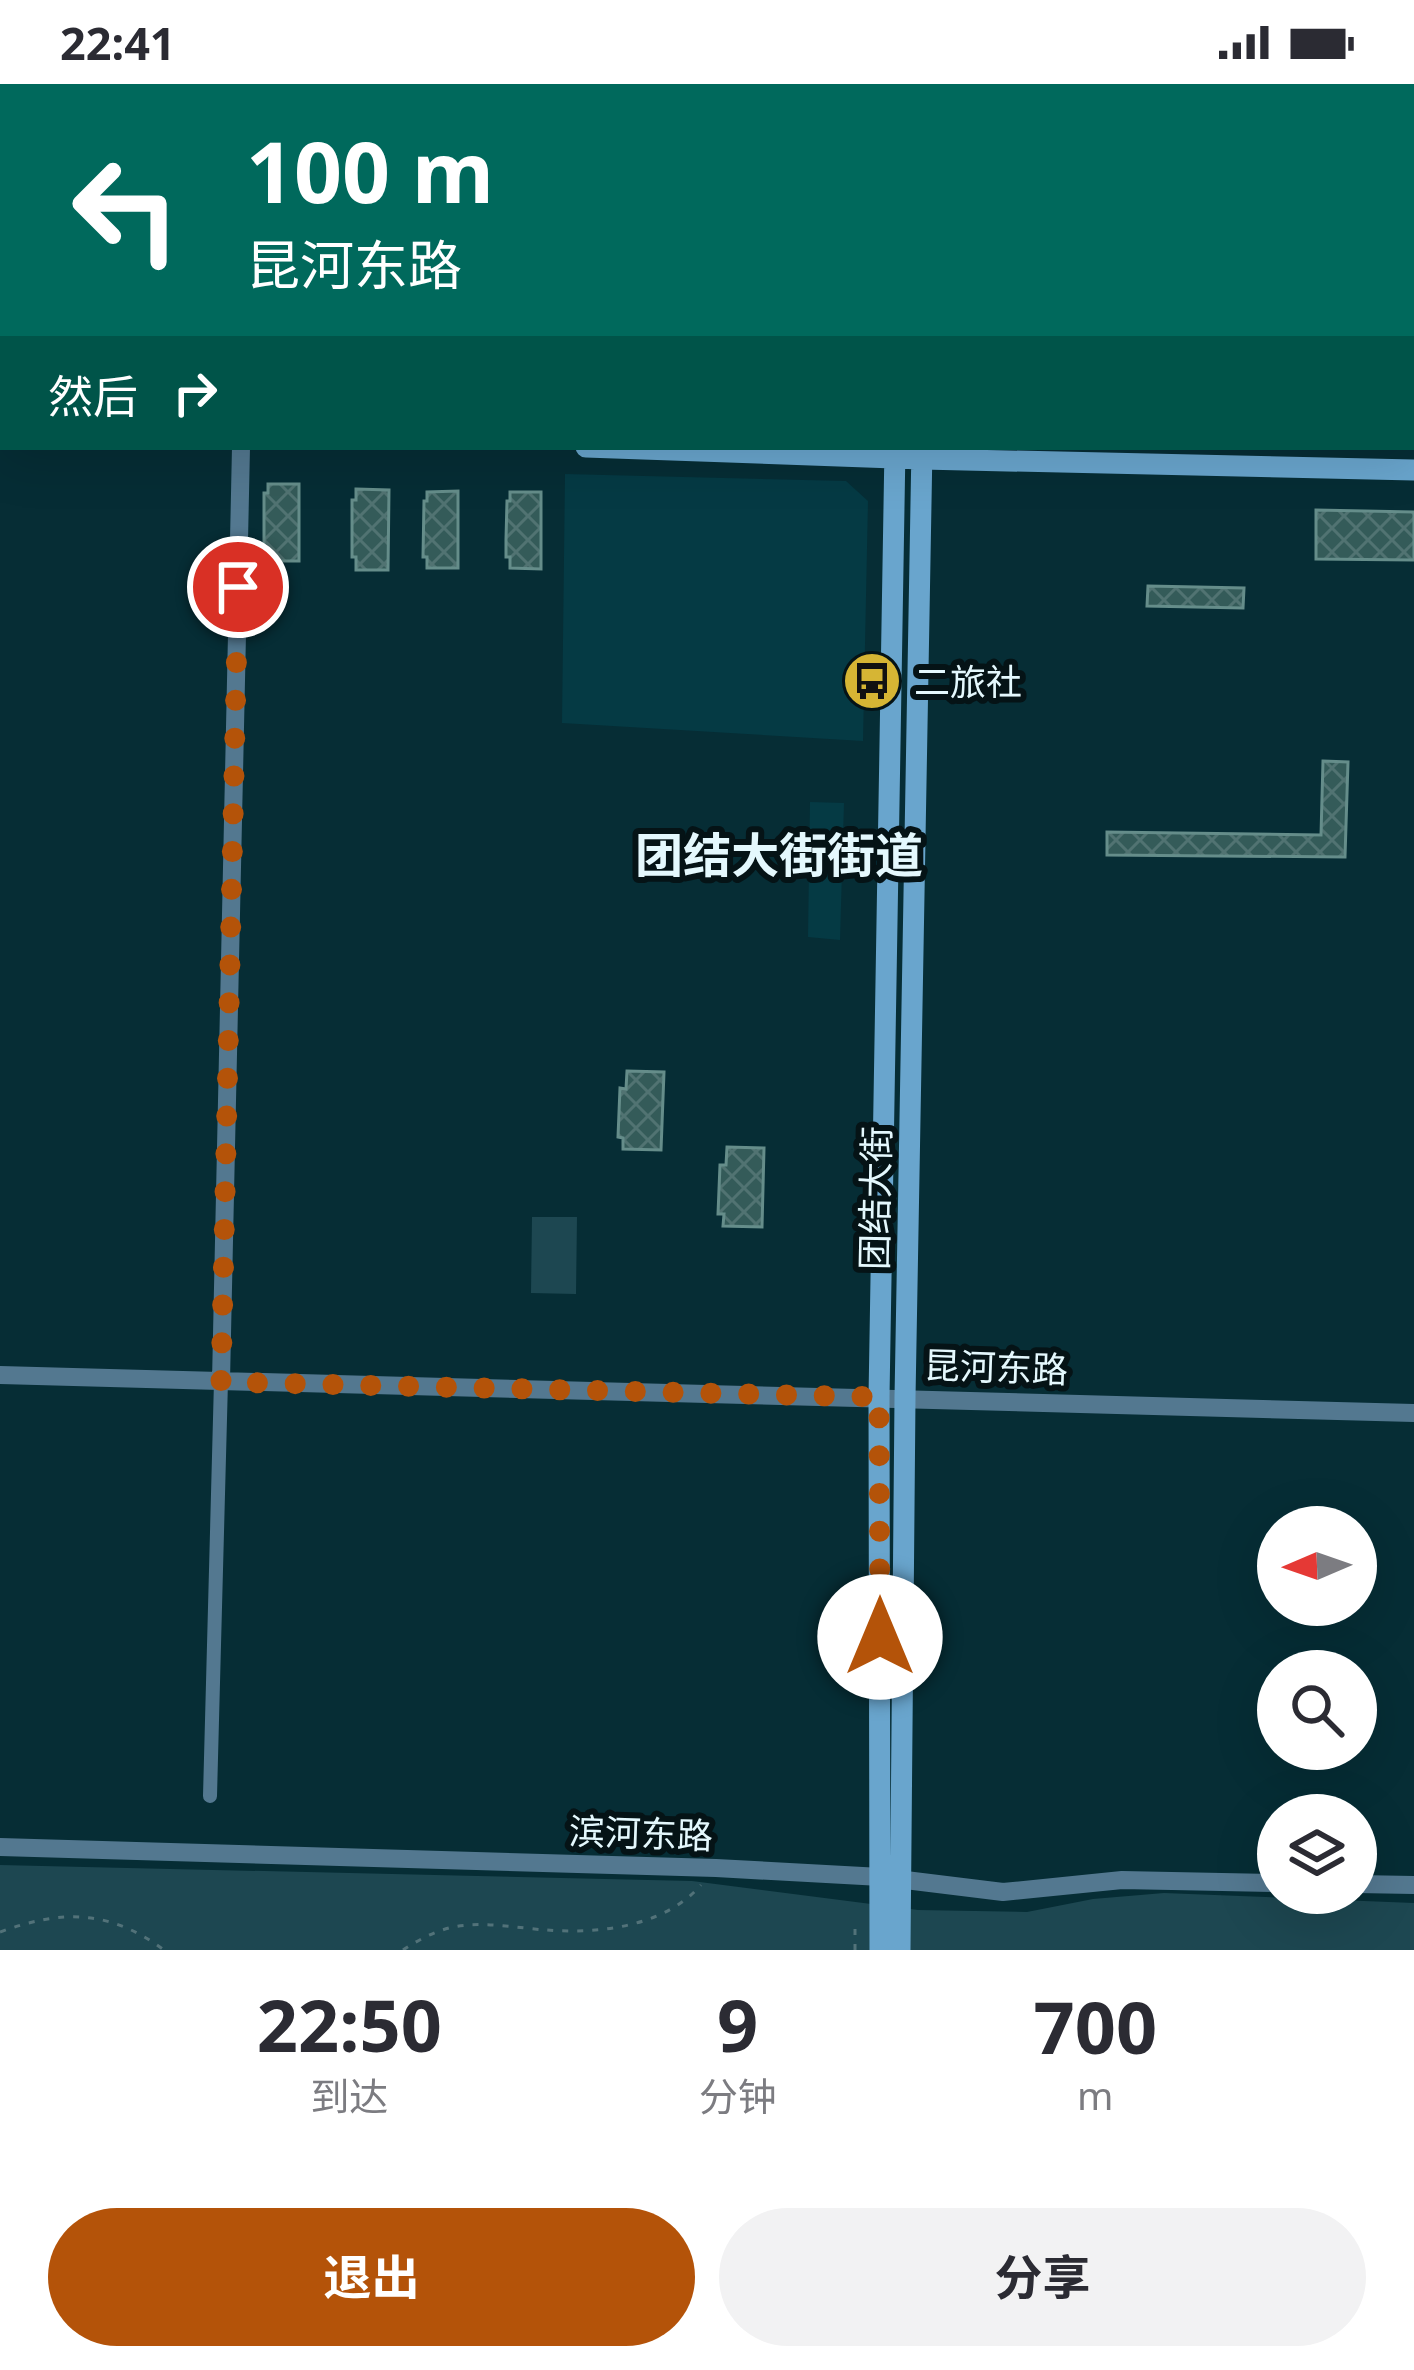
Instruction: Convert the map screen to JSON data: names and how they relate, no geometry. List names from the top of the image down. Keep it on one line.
{"streets":{"main road":["团结大街"],"street":["昆河东路","滨河东路"]},"crossings":[["团结大街","昆河东路"],["团结大街","滨河东路"]],"districts":["团结大街街道"],"places":{"bus stop":["二旅社"]},"north":"left","page":{"status":"22:41","turn":["100 m","昆河东路"],"then":"然后","eta":["22:50","到达","9","分钟","700","m"],"buttons":["退出","分享"]}}
